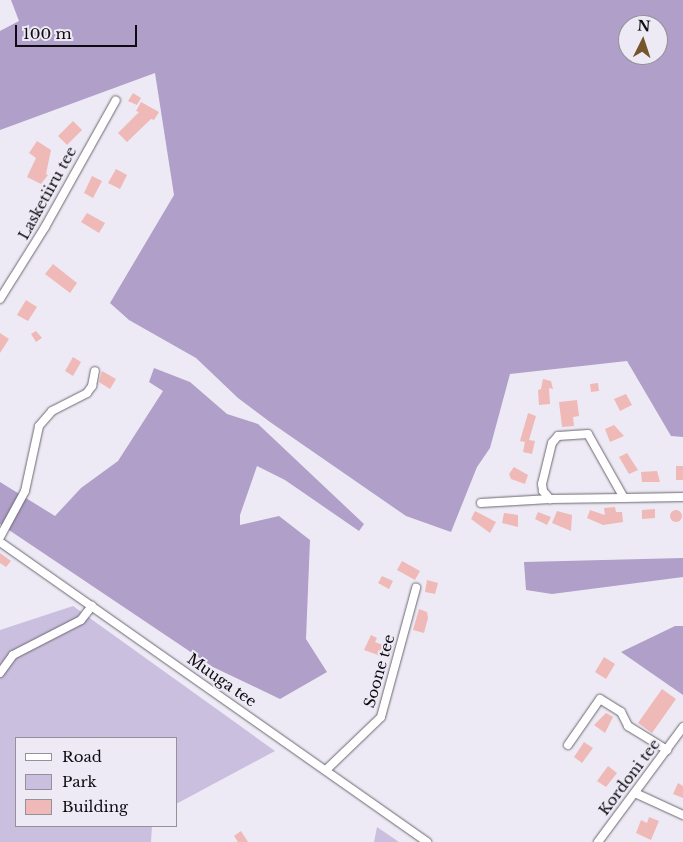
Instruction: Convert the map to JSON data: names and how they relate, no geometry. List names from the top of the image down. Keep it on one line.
{"streets":{"street":["Lasketiiru tee","Soone tee","Muuga tee","Kordoni tee"]},"crossings":[["Soone tee","Muuga tee"]],"legend":["Road","Park","Building"],"scale_bar":"100 m","north":"top"}
